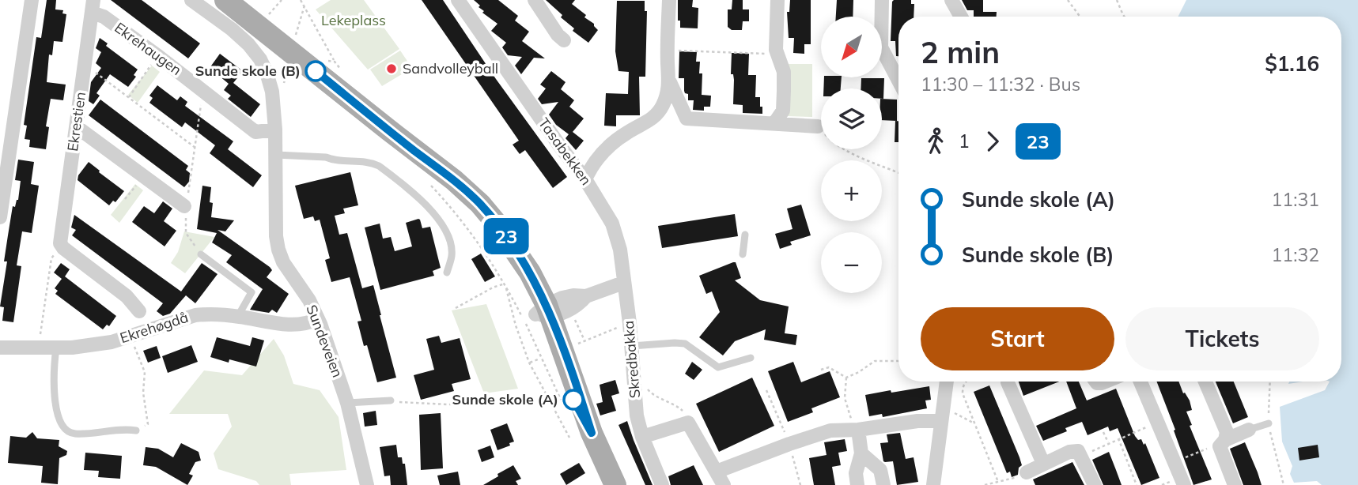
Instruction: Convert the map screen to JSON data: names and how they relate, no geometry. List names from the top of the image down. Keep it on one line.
{"streets":{"street":["Ekrehaugen","Ekrestien","Tasabekken","Ekrehøgdå","Sundeveien","Skredbakka"]},"crossings":[["Ekrehaugen","Ekrestien"],["Tasabekken","Skredbakka"],["Ekrehøgdå","Sundeveien"]],"parks":["Lekeplass"],"places":["Sandvolleyball","Sunde skole (B)","Sunde skole (A)"],"lines":["bus line 23"],"north":"bottom left","page":{"on_map":"23","map_buttons":["+","−"],"heading":["2 min","11:30 – 11:32 · Bus","$1.16"],"legs":["1","23"],"list":[{"name":"Sunde skole (A)","value":"11:31"},{"name":"Sunde skole (B)","value":"11:32"}],"buttons":["Start","Tickets"]}}
